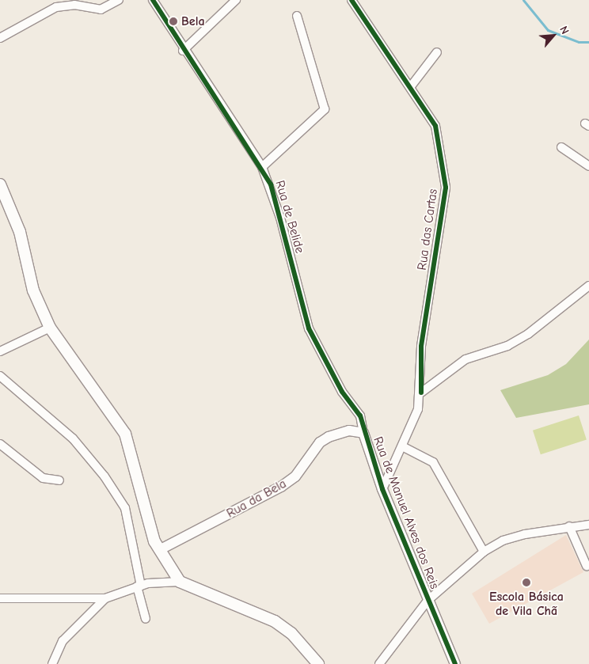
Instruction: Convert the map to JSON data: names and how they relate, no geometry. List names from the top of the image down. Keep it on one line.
{"streets":{"street":["Rua de Belide","Rua das Cartas","Rua da Bela","Rua de Manuel Alves dos Reis"]},"crossings":[["Rua de Belide","Rua da Bela"],["Rua de Belide","Rua de Manuel Alves dos Reis"],["Rua das Cartas","Rua de Manuel Alves dos Reis"],["Rua da Bela","Rua de Manuel Alves dos Reis"]],"places":["Bela","Escola Básica de Vila Chã"],"north":"top right"}
